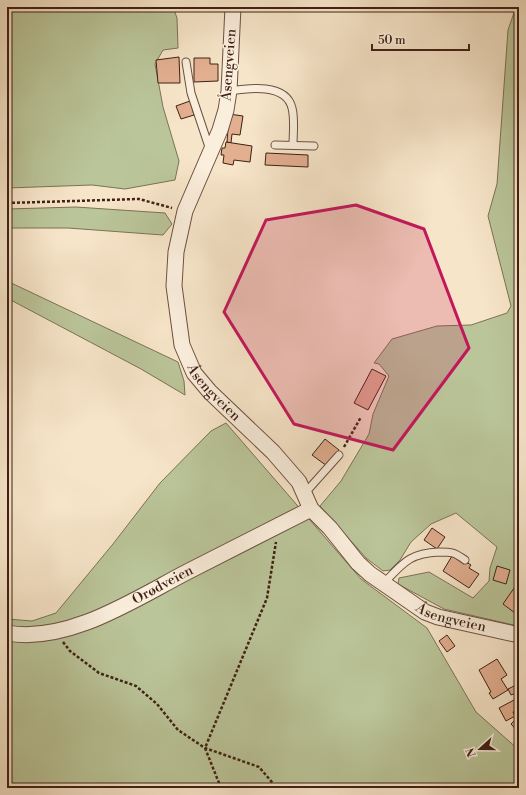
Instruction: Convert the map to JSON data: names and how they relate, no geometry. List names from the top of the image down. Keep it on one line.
{"streets":{"street":["Åsengveien","Orødveien"]},"crossings":[["Åsengveien","Orødveien"]],"scale_bar":"50 m","north":"left"}
